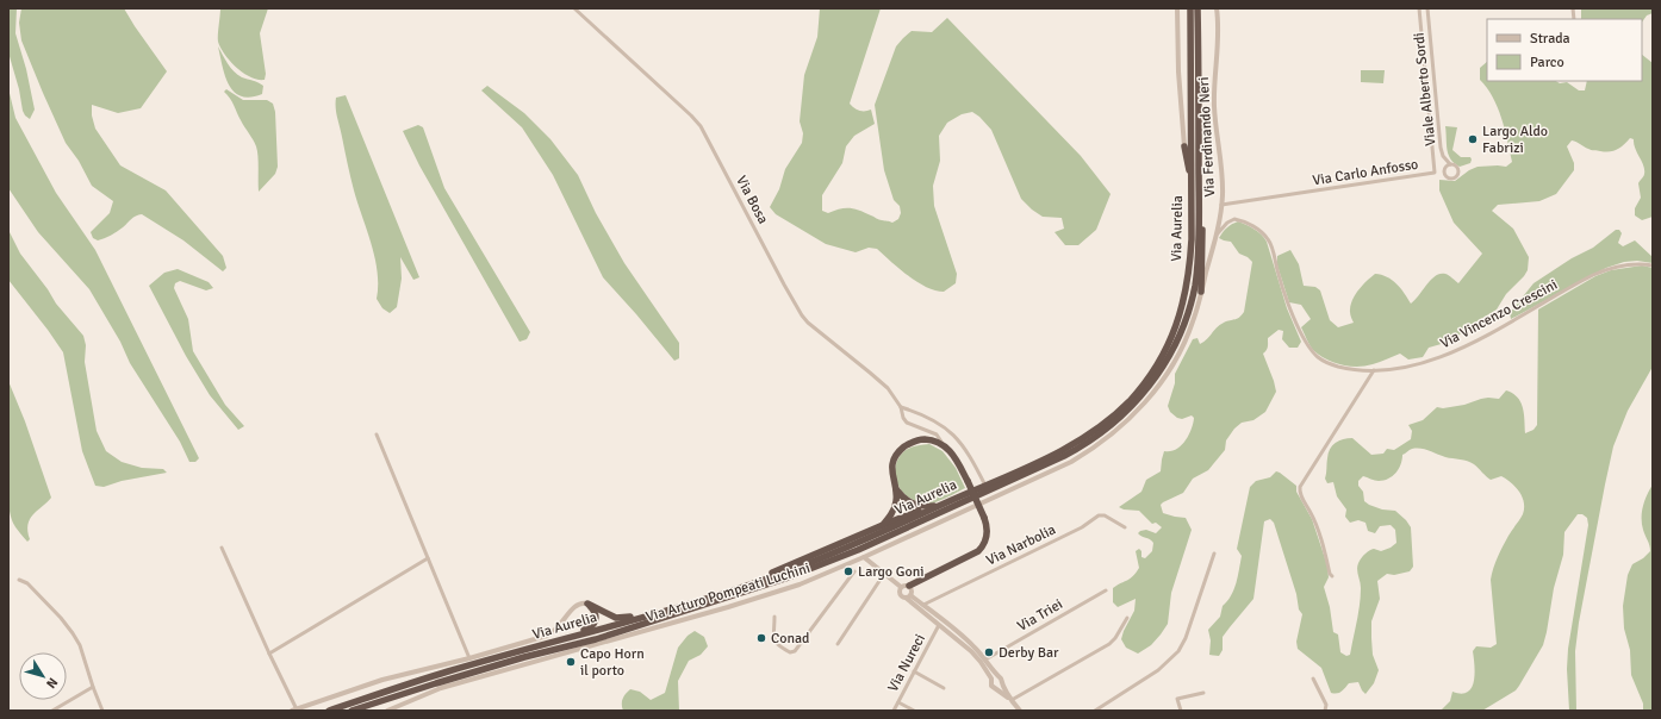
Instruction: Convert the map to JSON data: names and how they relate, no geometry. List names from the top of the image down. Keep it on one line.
{"streets":{"highway":["Via Aurelia"],"street":["Viale Alberto Sordi","Via Ferdinando Neri","Via Carlo Anfosso","Via Bosa","Via Vincenzo Crescini","Via Narbolia","Via Arturo Pompeati Luchini","Via Triei","Via Nureci"]},"crossings":[["Via Ferdinando Neri","Via Carlo Anfosso"],["Via Ferdinando Neri","Via Vincenzo Crescini"],["Via Ferdinando Neri","Via Arturo Pompeati Luchini"]],"places":["Largo Aldo Fabrizi","Largo Goni","Conad","Derby Bar","Capo Horn il porto"],"legend":["Strada","Parco"],"north":"bottom right"}
